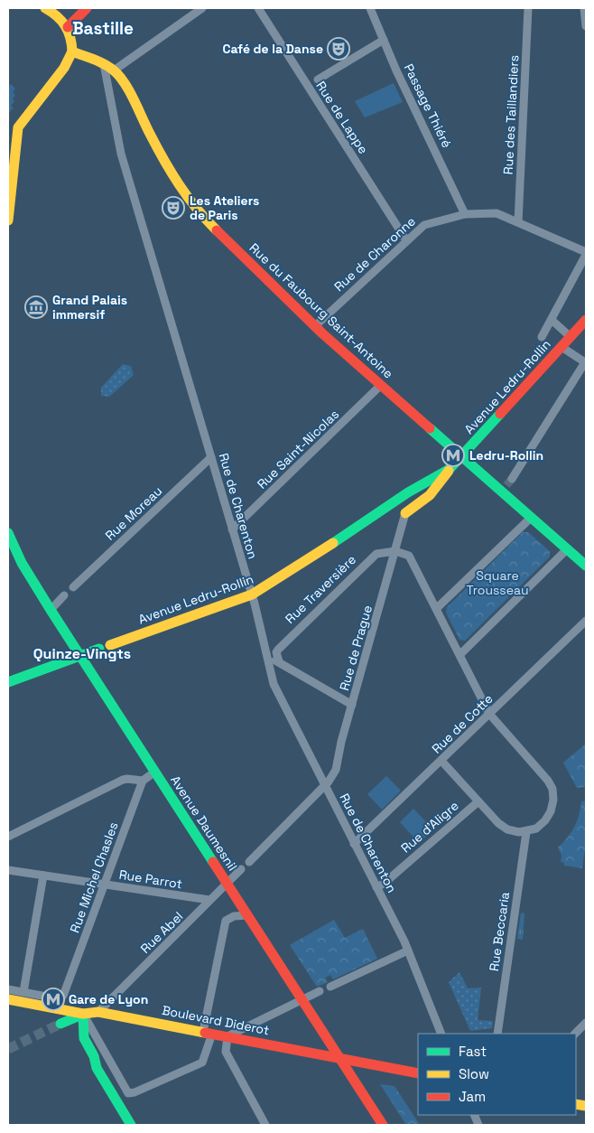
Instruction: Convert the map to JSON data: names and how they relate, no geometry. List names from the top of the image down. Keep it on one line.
{"streets":{"main road":["Rue du Faubourg Saint-Antoine","Avenue Ledru-Rollin","Avenue Daumesnil","Boulevard Diderot"],"street":["Passage Thiéré","Rue des Taillandiers","Rue de Lappe","Rue de Charonne","Rue Saint-Nicolas","Rue de Charenton","Rue Moreau","Rue Traversière","Rue de Prague","Rue de Cotte","Rue d'Aligre","Rue Michel Chasles","Rue Parrot","Rue Beccaria","Rue Abel"]},"crossings":[["Passage Thiéré","Rue de Charonne"],["Rue des Taillandiers","Rue de Charonne"],["Rue de Lappe","Rue de Charonne"],["Rue de Charonne","Rue du Faubourg Saint-Antoine"],["Rue du Faubourg Saint-Antoine","Avenue Ledru-Rollin"],["Rue du Faubourg Saint-Antoine","Rue Saint-Nicolas"],["Rue du Faubourg Saint-Antoine","Rue de Charenton"],["Avenue Ledru-Rollin","Rue de Charenton"],["Avenue Ledru-Rollin","Rue de Prague"],["Rue Saint-Nicolas","Rue de Charenton"],["Rue de Charenton","Rue Moreau"],["Rue de Charenton","Rue de Prague"],["Rue de Charenton","Rue de Cotte"],["Rue de Charenton","Rue d'Aligre"],["Rue Traversière","Rue de Prague"],["Avenue Daumesnil","Rue Abel"],["Avenue Daumesnil","Boulevard Diderot"],["Rue Michel Chasles","Rue Parrot"],["Rue Parrot","Rue Abel"],["Rue Abel","Boulevard Diderot"]],"districts":["Bastille","Quinze-Vingts"],"parks":["Square Trousseau"],"places":{"theatre":["Café de la Danse","Les Ateliers de Paris"],"museum":["Grand Palais immersif"],"metro station":["Ledru-Rollin","Gare de Lyon"]},"legend":["Fast","Slow","Jam"]}
